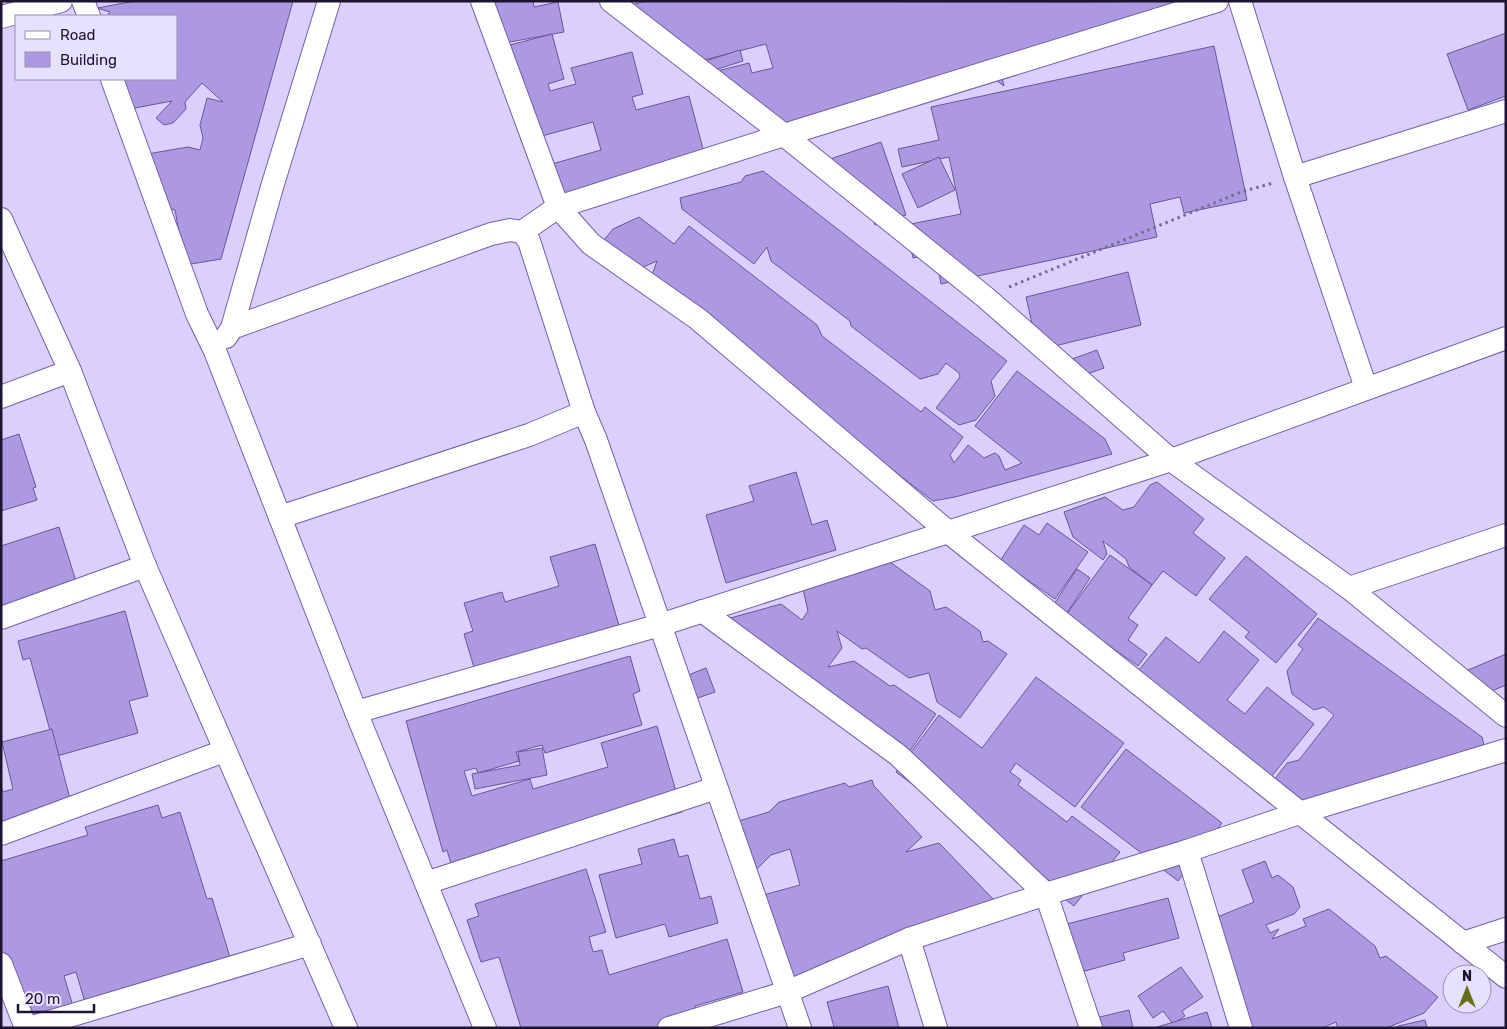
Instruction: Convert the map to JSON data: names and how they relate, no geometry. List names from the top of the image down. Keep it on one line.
{"legend":["Road","Building"],"scale_bar":"20 m","north":"top"}
